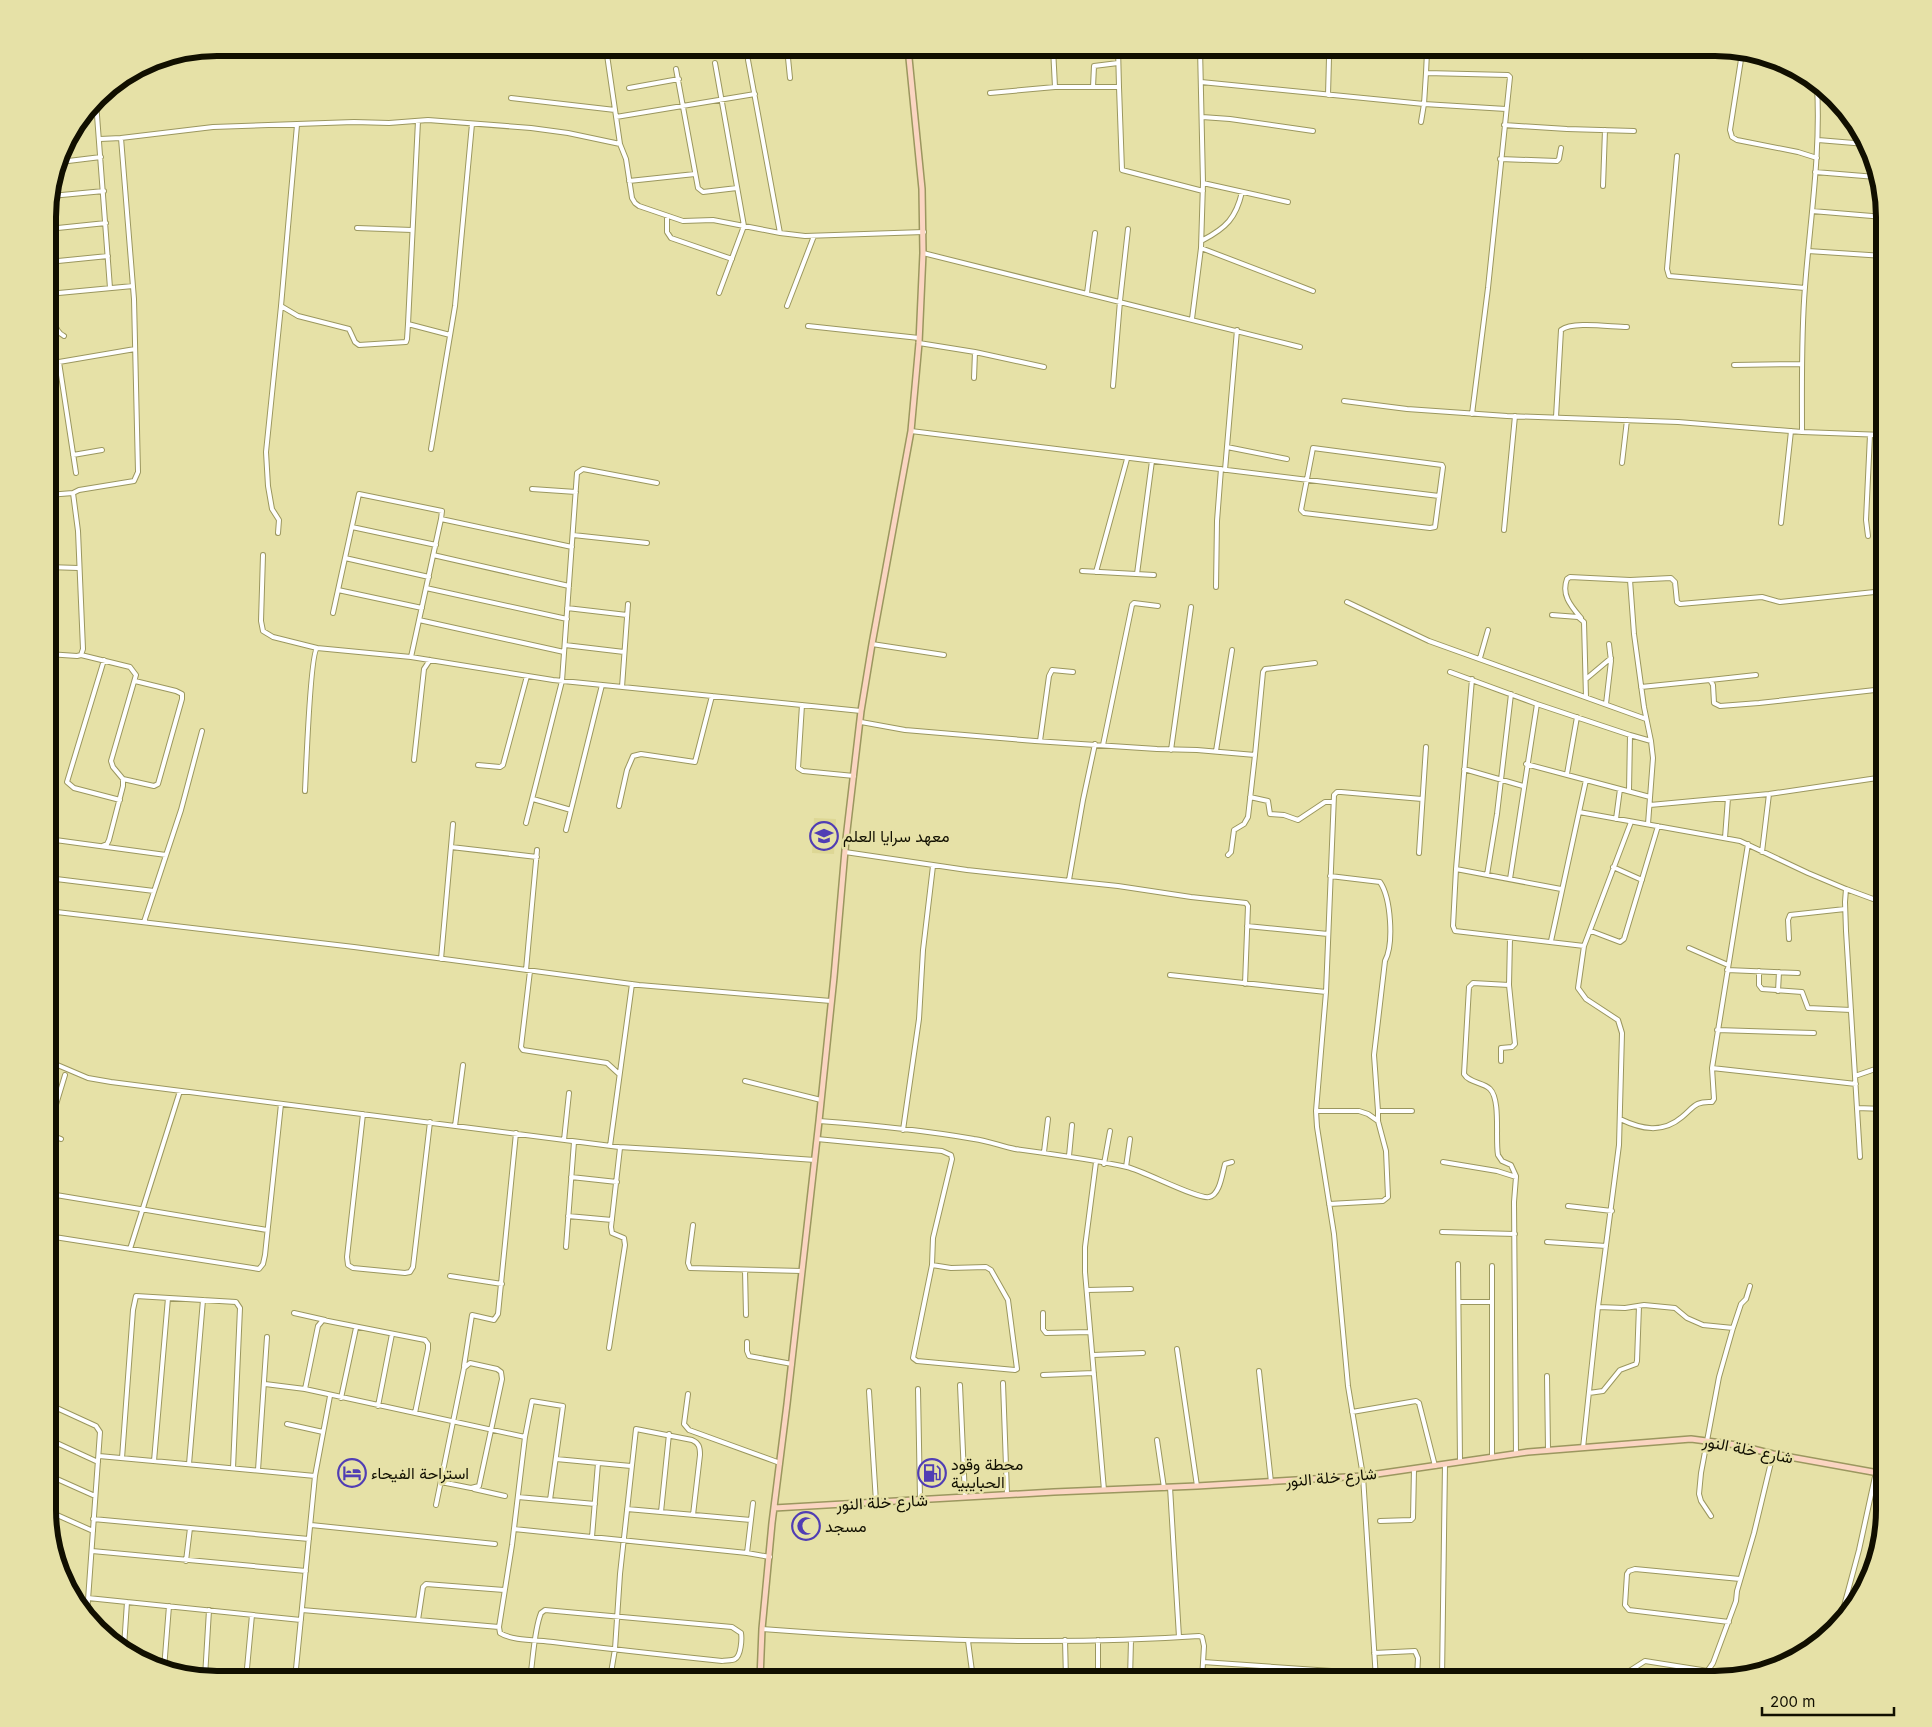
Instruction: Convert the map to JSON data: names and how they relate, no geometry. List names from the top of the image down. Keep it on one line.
{"streets":{"main road":["شارع خلة النور"]},"places":{"school or university":["معهد سرايا العلم"],"hotel":["استراحة الفيحاء"],"fuel station":["محطة وقود الحبايبية"],"mosque":["مسجد"]},"scale_bar":"200 m"}
